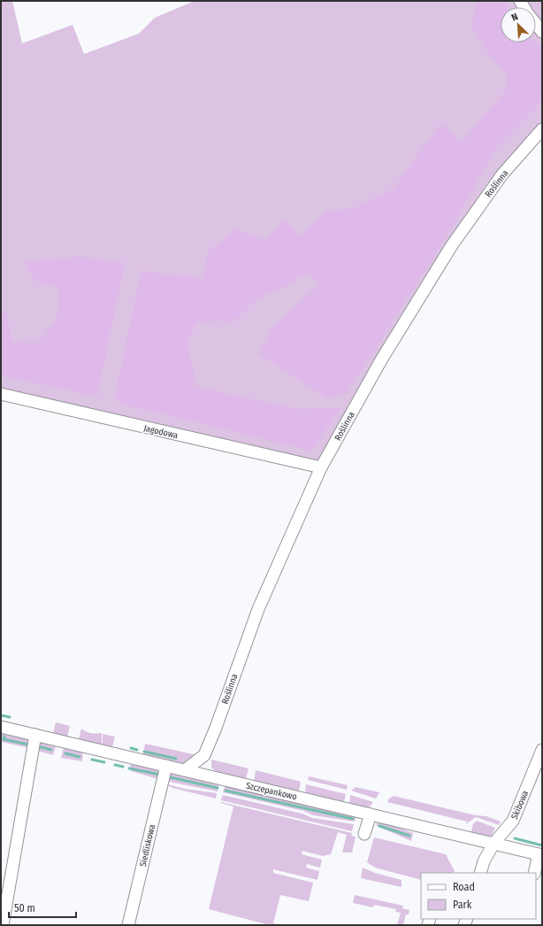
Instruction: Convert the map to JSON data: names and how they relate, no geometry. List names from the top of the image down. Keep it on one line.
{"streets":{"street":["Roślinna","Jagodowa","Szczepankowo","Skibowa","Siedliskowa"]},"crossings":[["Roślinna","Jagodowa"],["Roślinna","Szczepankowo"],["Szczepankowo","Skibowa"],["Szczepankowo","Siedliskowa"]],"legend":["Road","Park"],"scale_bar":"50 m","north":"top left"}
